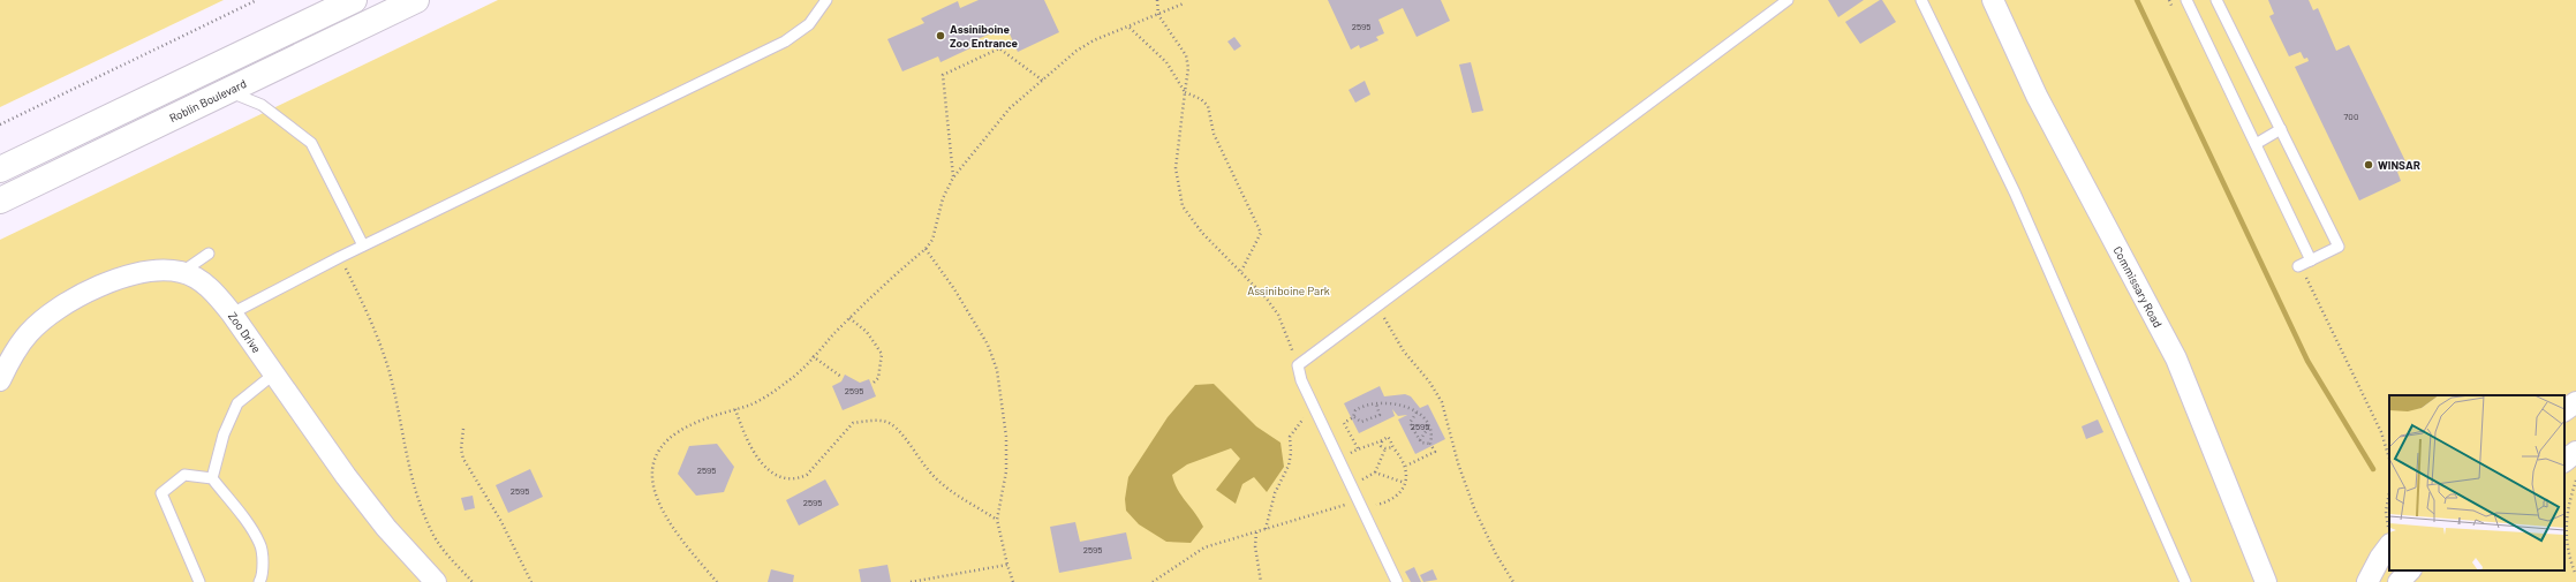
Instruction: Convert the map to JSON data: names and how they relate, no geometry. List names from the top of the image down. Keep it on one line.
{"streets":{"main road":["Roblin Boulevard"],"street":["Commissary Road","Zoo Drive"]},"parks":["Assiniboine Park"],"places":["Assiniboine Zoo Entrance","WINSAR"],"house_numbers":["2595","700","2595","2595","2595","2595","2595","2595"]}
